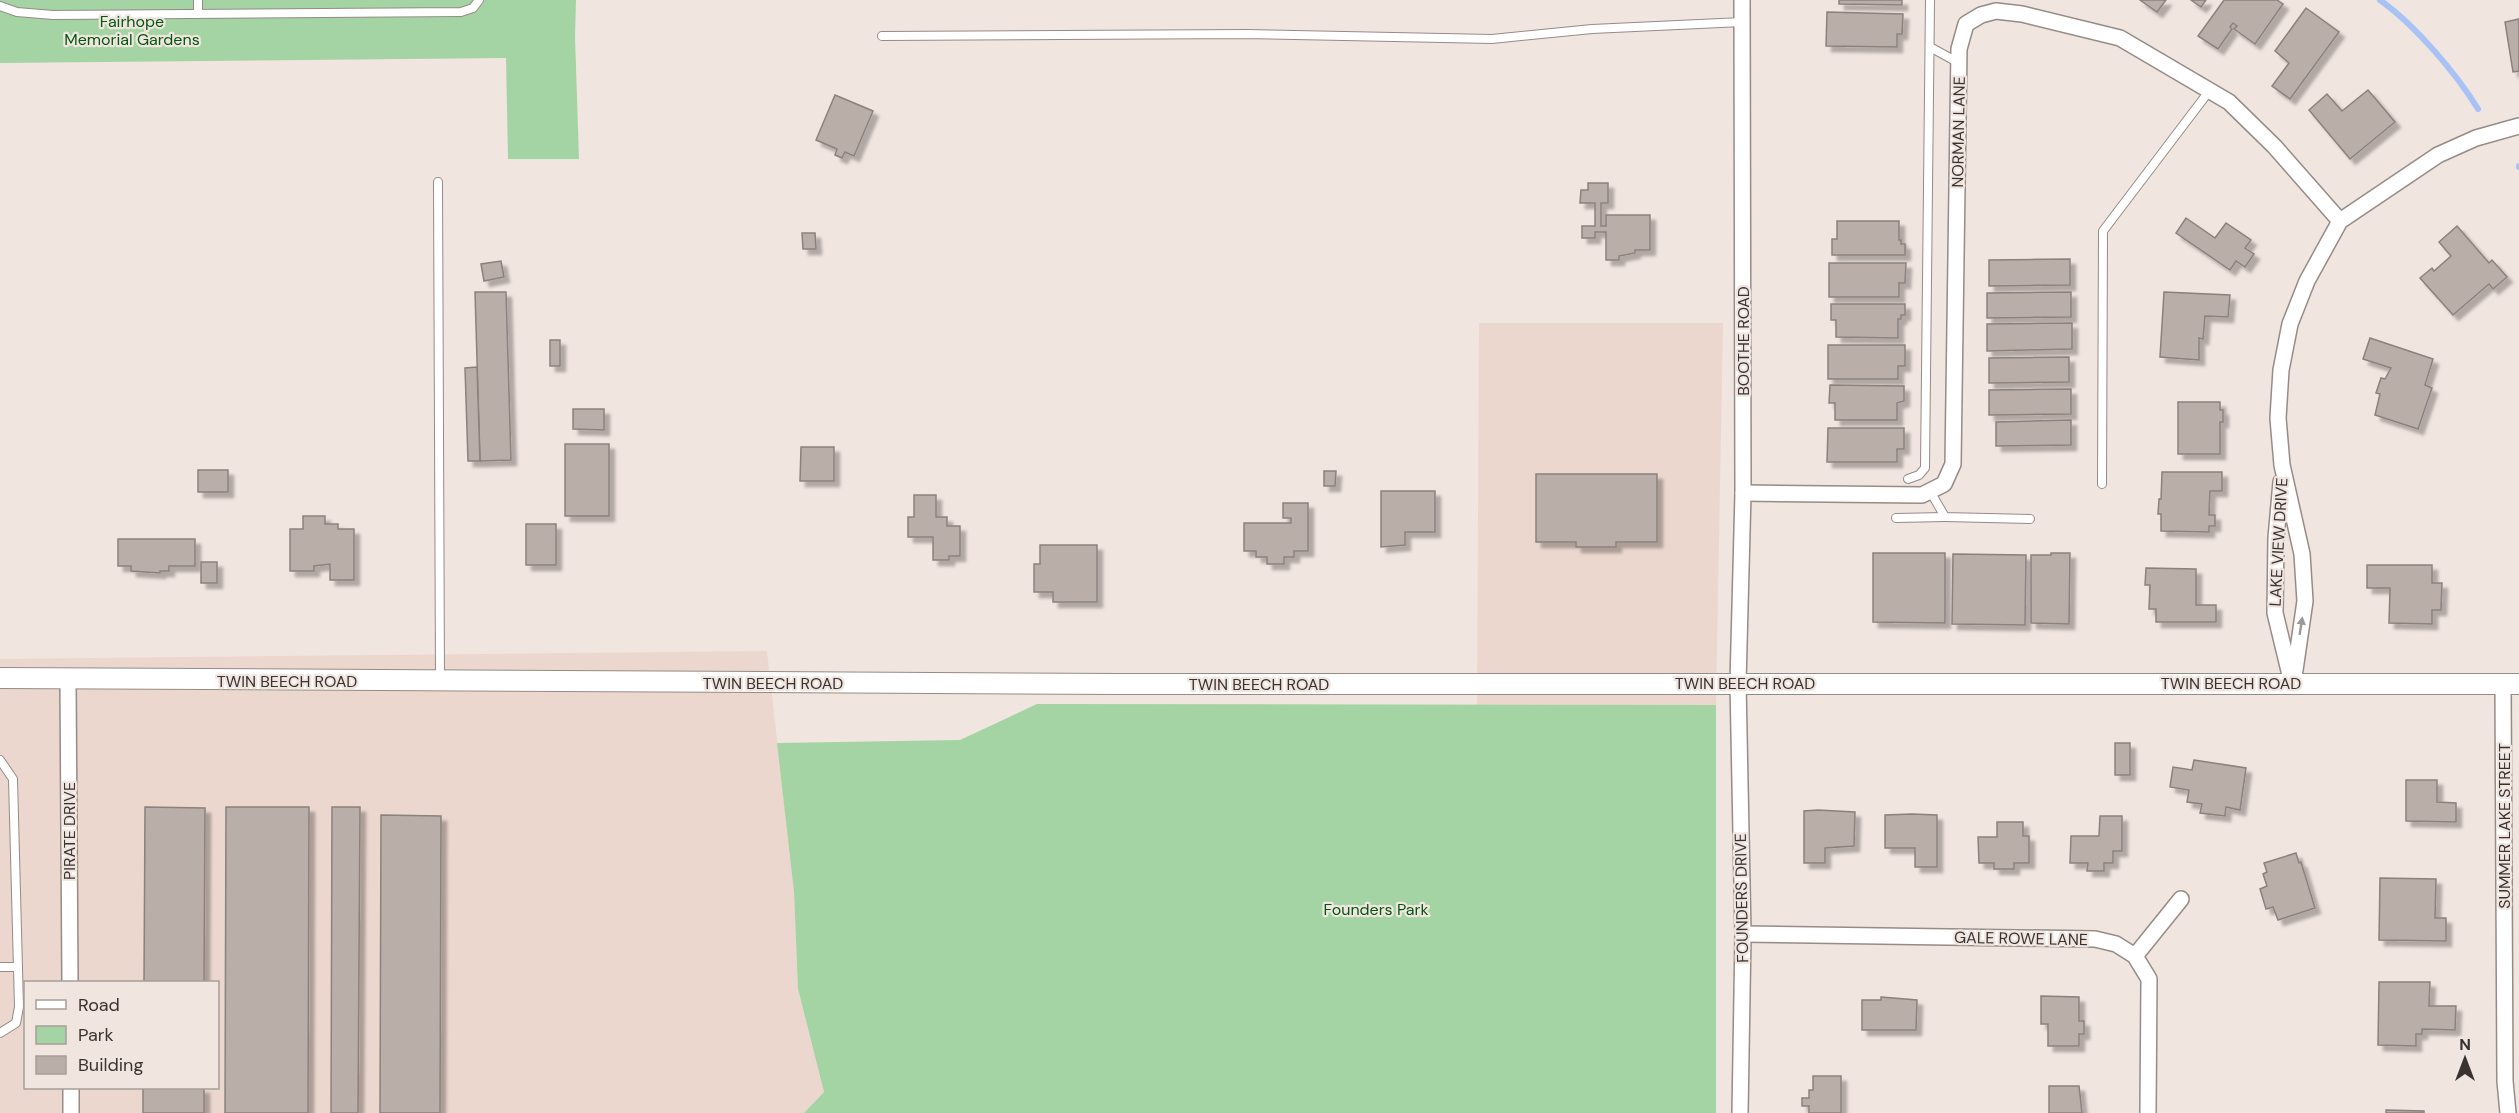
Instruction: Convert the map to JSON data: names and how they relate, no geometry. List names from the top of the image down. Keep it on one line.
{"streets":{"street":["NORMAN LANE","BOOTHE ROAD","LAKE VIEW DRIVE","TWIN BEECH ROAD","SUMMER LAKE STREET","PIRATE DRIVE","FOUNDERS DRIVE","GALE ROWE LANE"]},"crossings":[["NORMAN LANE","LAKE VIEW DRIVE"],["BOOTHE ROAD","TWIN BEECH ROAD"],["BOOTHE ROAD","FOUNDERS DRIVE"],["LAKE VIEW DRIVE","TWIN BEECH ROAD"],["TWIN BEECH ROAD","SUMMER LAKE STREET"],["TWIN BEECH ROAD","PIRATE DRIVE"],["TWIN BEECH ROAD","FOUNDERS DRIVE"],["FOUNDERS DRIVE","GALE ROWE LANE"]],"parks":["Fairhope Memorial Gardens","Founders Park"],"legend":["Road","Park","Building"],"north":"top"}
